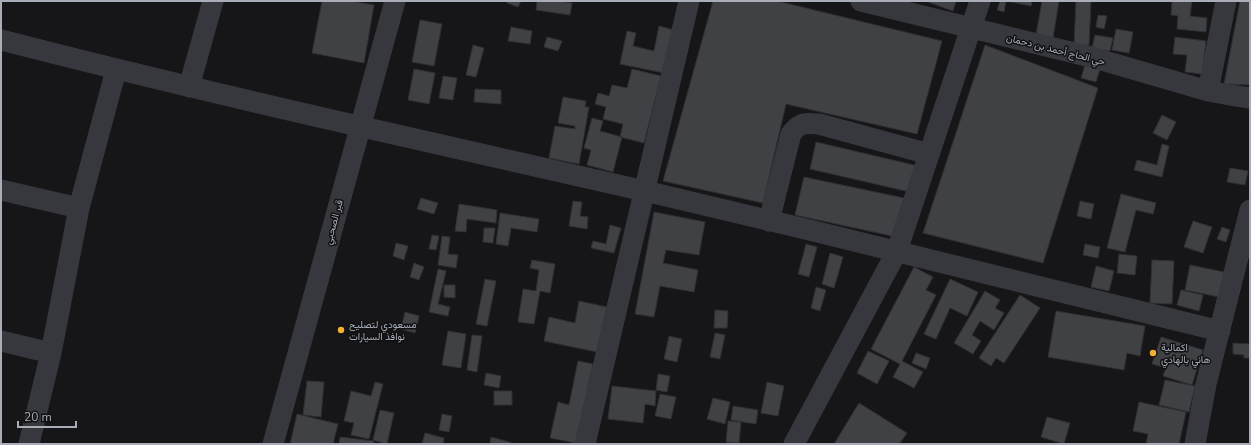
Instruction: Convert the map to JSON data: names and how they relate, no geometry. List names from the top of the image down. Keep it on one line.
{"streets":{"street":["حي الحاج أحمد بن دحمان","قبر الصحبي"]},"places":["مسعودي لتصليح نوافذ السيارات","اكمالية هاني بالهادي"],"scale_bar":"20 m"}
